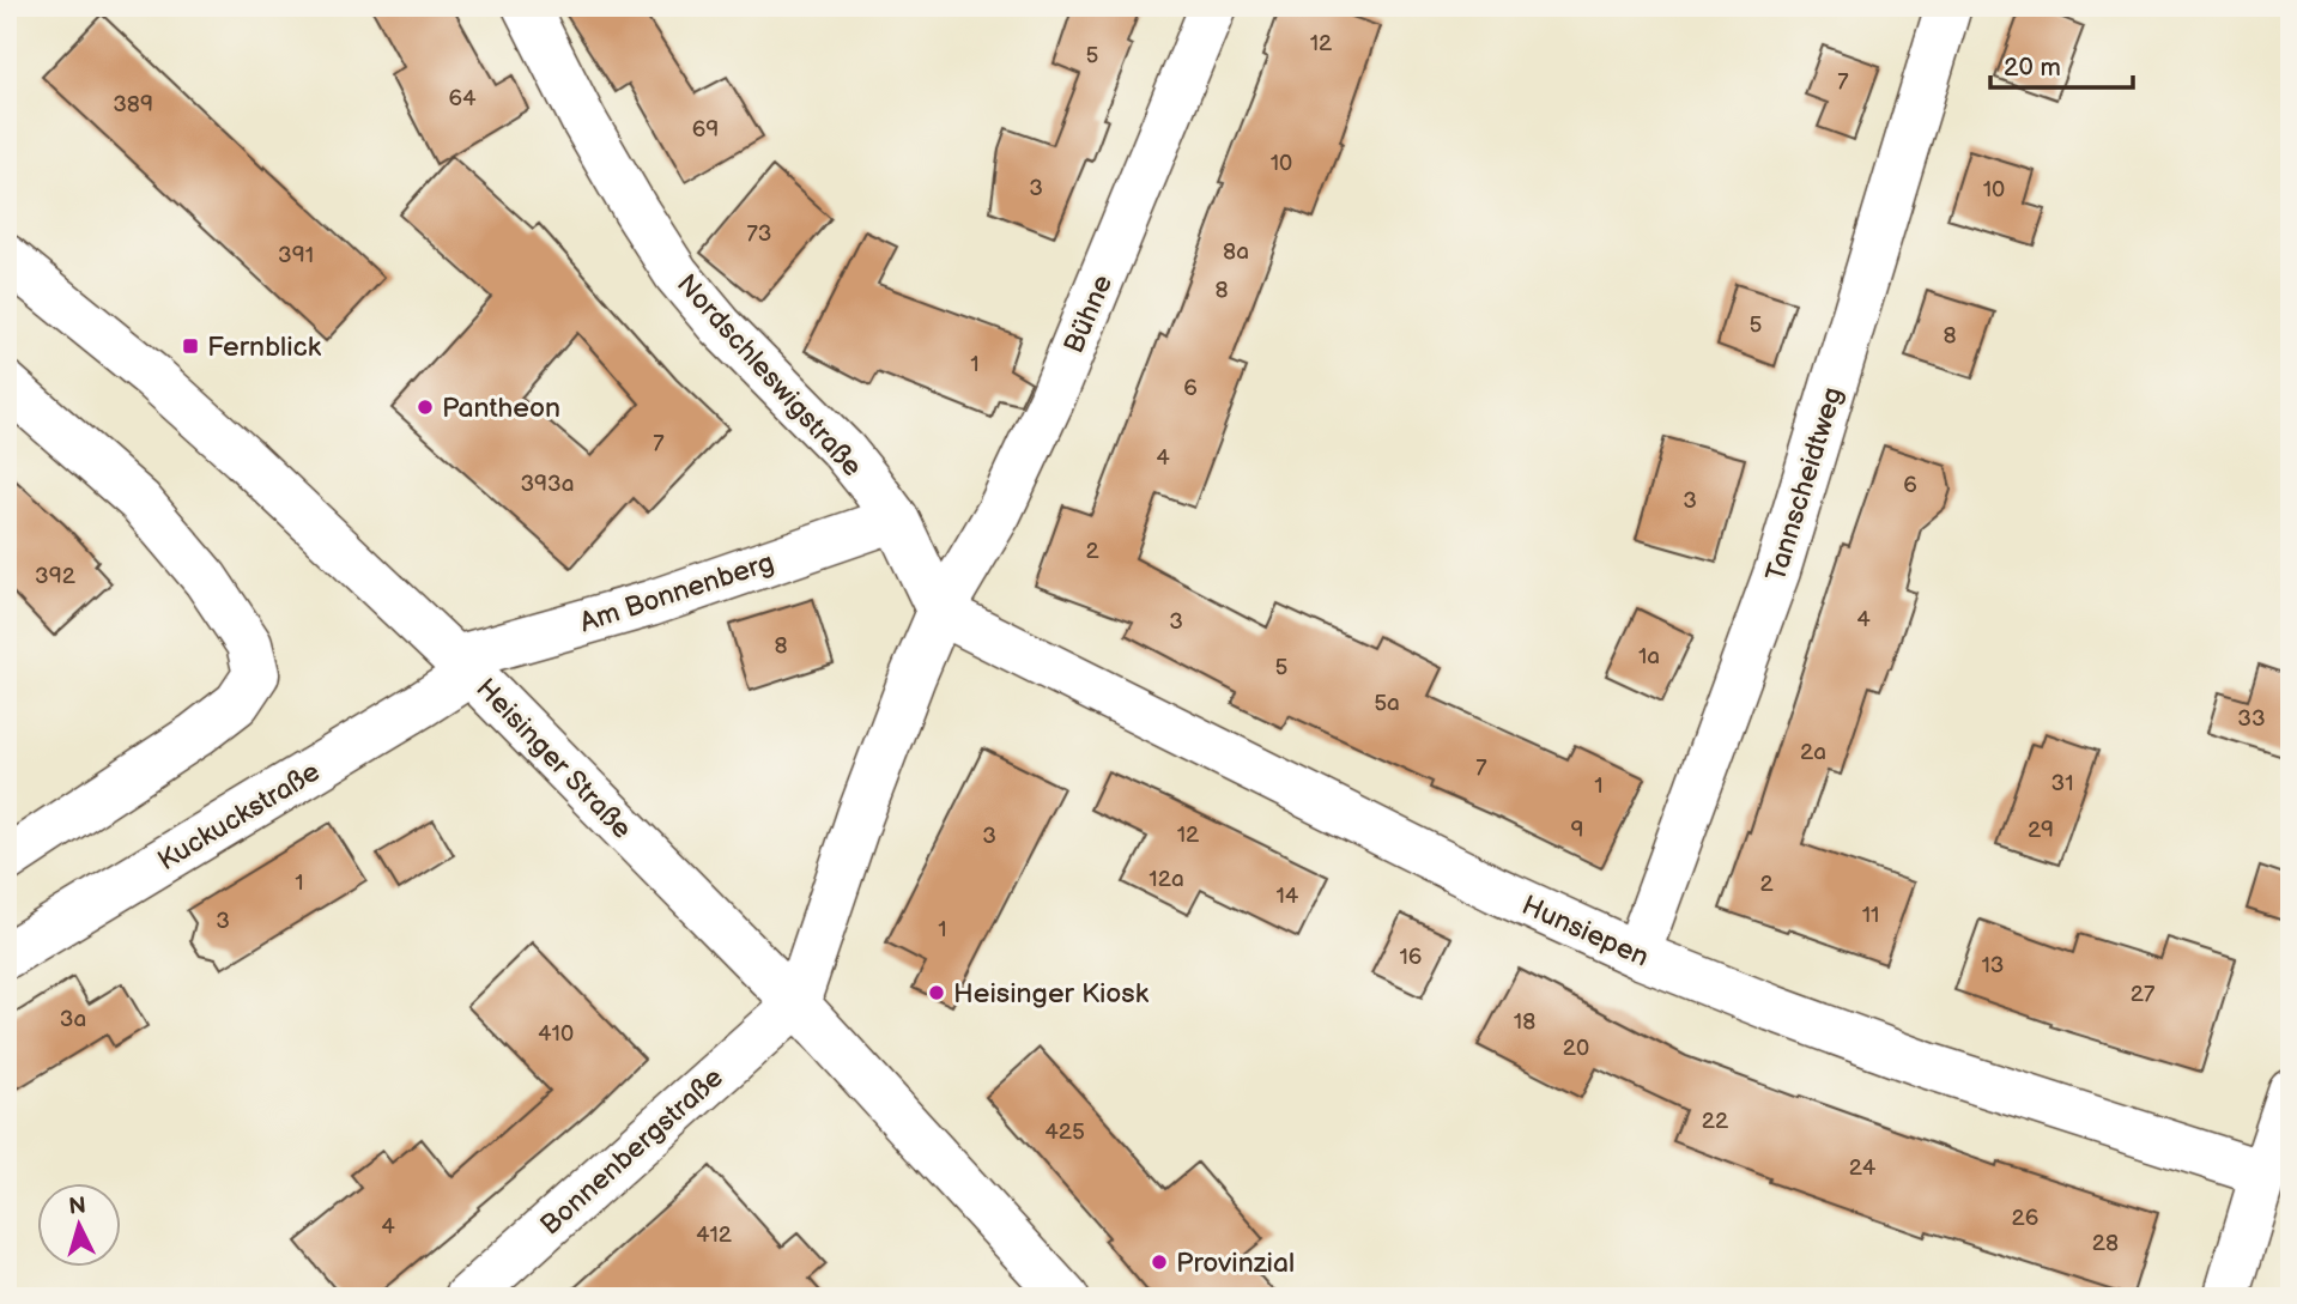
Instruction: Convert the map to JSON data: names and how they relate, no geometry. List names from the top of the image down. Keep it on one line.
{"streets":{"street":["Bühne","Nordschleswigstraße","Tannscheidtweg","Am Bonnenberg","Heisinger Straße","Kuckuckstraße","Hunsiepen","Bonnenbergstraße"]},"crossings":[["Bühne","Nordschleswigstraße"],["Bühne","Hunsiepen"],["Nordschleswigstraße","Am Bonnenberg"],["Nordschleswigstraße","Hunsiepen"],["Tannscheidtweg","Hunsiepen"],["Am Bonnenberg","Heisinger Straße"],["Am Bonnenberg","Kuckuckstraße"],["Heisinger Straße","Kuckuckstraße"],["Heisinger Straße","Bonnenbergstraße"]],"places":{"transit":["Fernblick"],"other":["Pantheon","Heisinger Kiosk","Provinzial"]},"house_numbers":["12","5","7","64","389","69","10","3","10","73","8a","391","8","5","8","1","6","7","4","393a","6","3","2","392","4","3","8","1a","5","5a","33","2a","7","31","1","9","29","12","3","12a","1","2","14","11","3","1","16","13","27","3a","18","410","20","22","425","24","26","4","412","28"],"scale_bar":"20 m","north":"top"}
